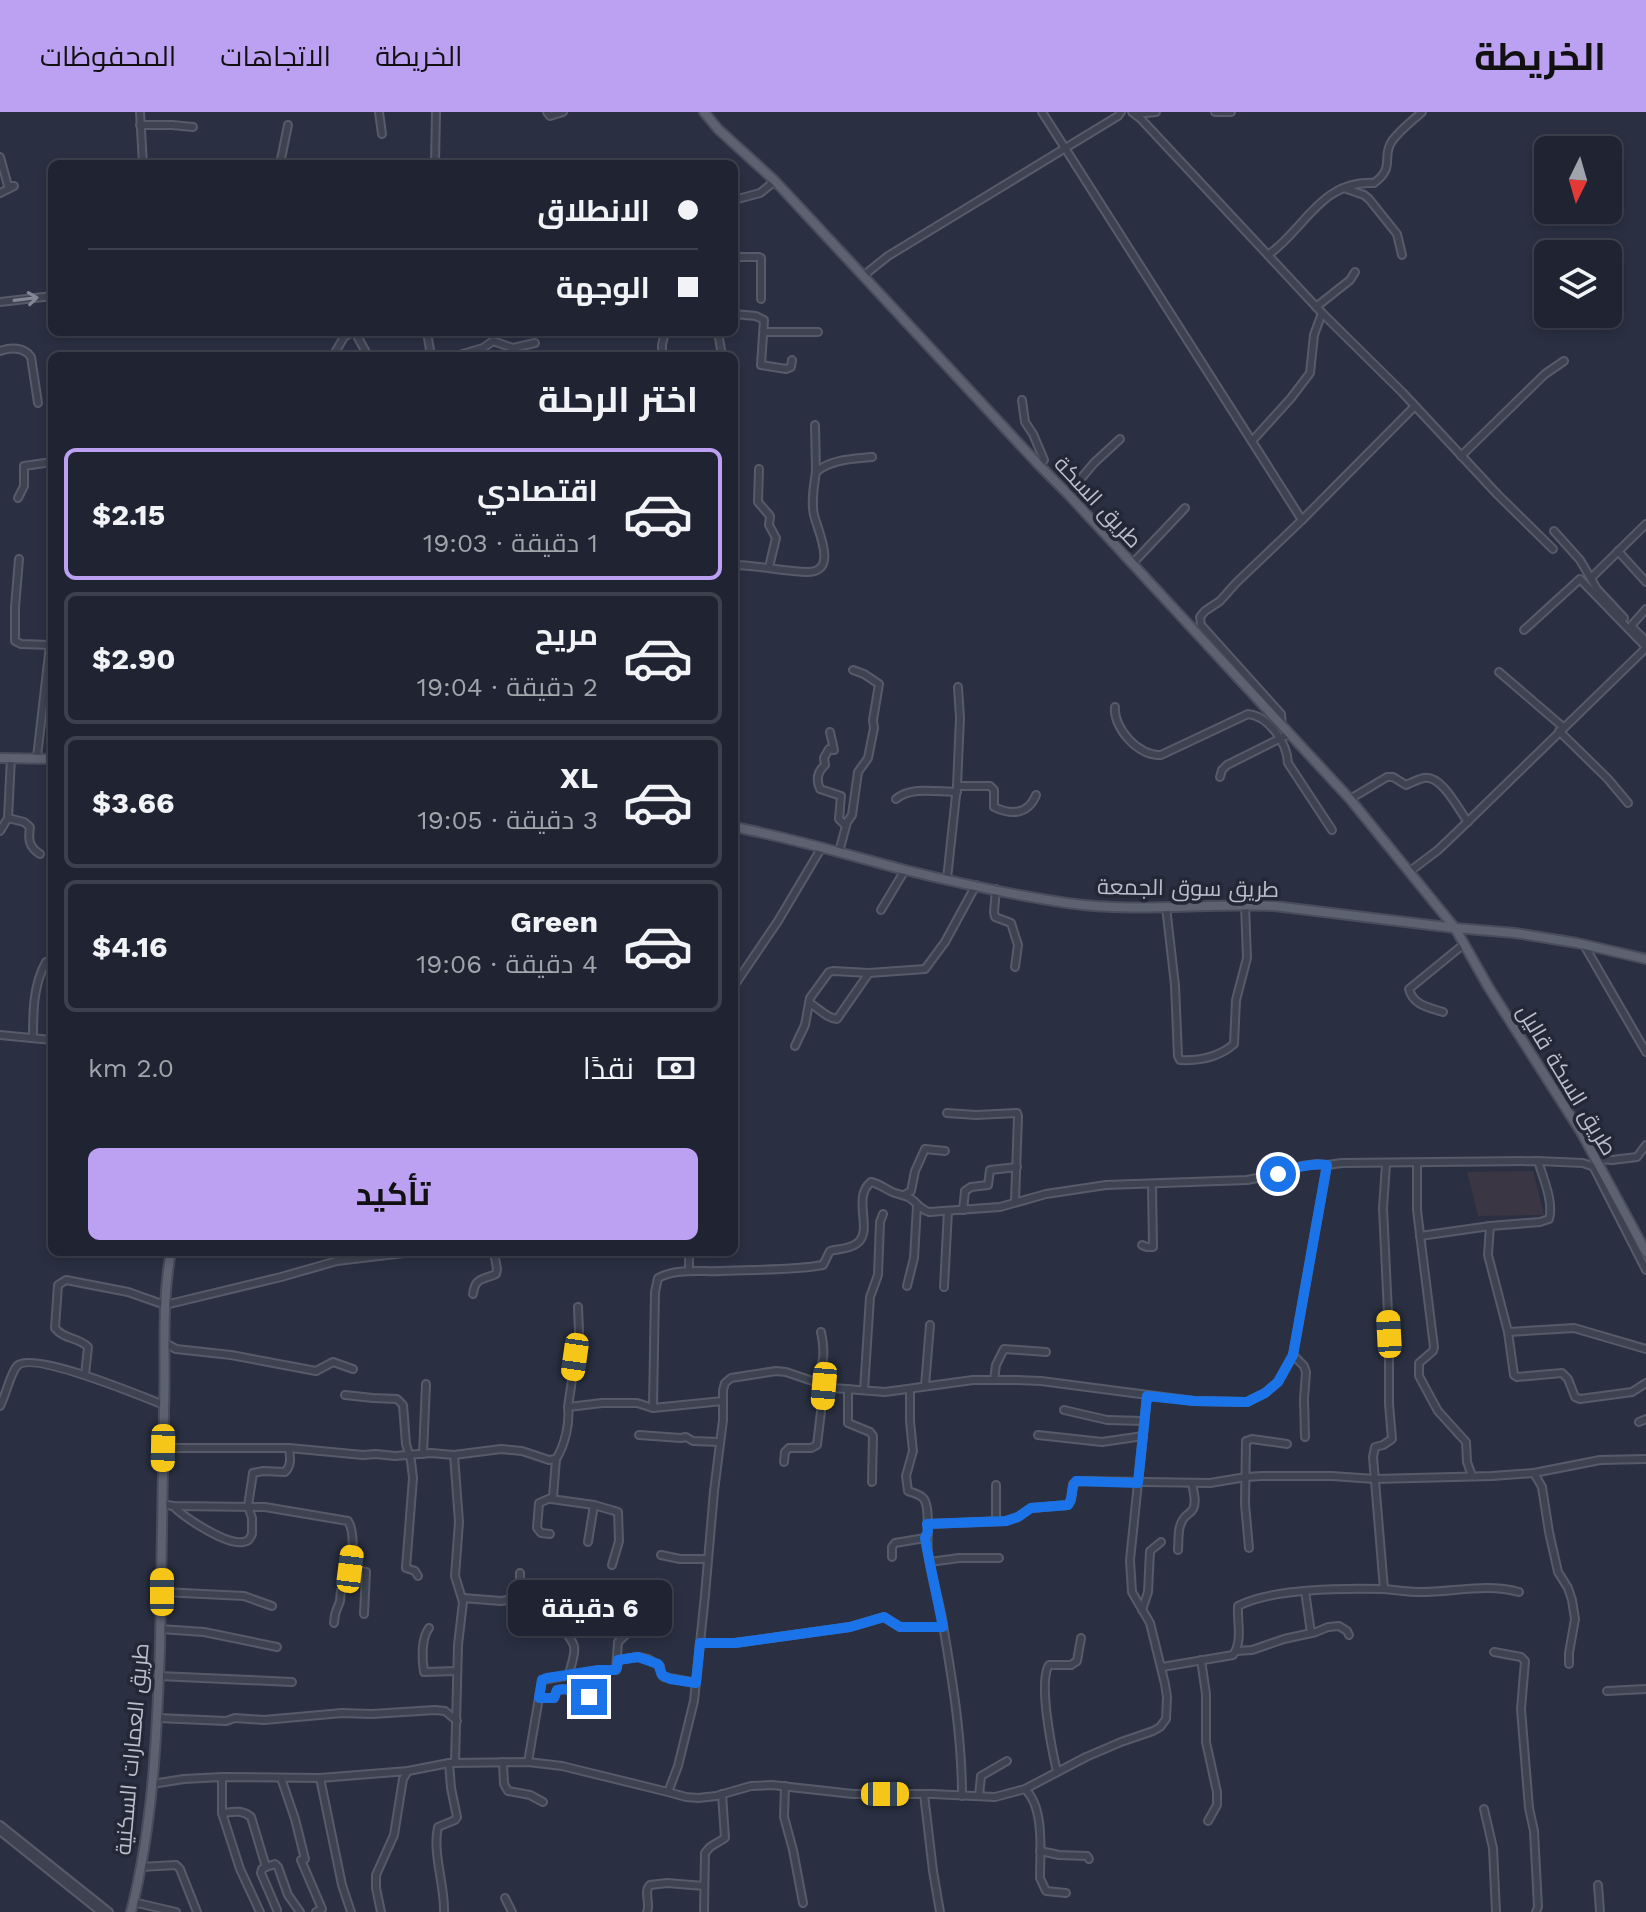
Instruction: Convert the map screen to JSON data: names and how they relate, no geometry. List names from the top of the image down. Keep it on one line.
{"streets":{"main road":["طريق السكة","طريق سوق الجمعة","طريق السكة قاليل","طريق العمارات السكنية"]},"crossings":[["طريق السكة","طريق سوق الجمعة"],["طريق السكة","طريق السكة قاليل"],["طريق سوق الجمعة","طريق السكة قاليل"]],"north":"bottom","page":{"header":"الخريطة","nav":["الخريطة","الاتجاهات","المحفوظات"],"banner":["الانطلاق","الوجهة"],"heading":"اختر الرحلة","list":[{"name":"اقتصادي","note":"1 دقيقة · 19:03","value":"$2.15"},{"name":"مريح","note":"2 دقيقة · 19:04","value":"$2.90"},{"name":"XL","note":"3 دقيقة · 19:05","value":"$3.66"},{"name":"Green","note":"4 دقيقة · 19:06","value":"$4.16"}],"pay":["نقدًا","2.0 km"],"buttons":"تأكيد","bubble":"6 دقيقة"}}
